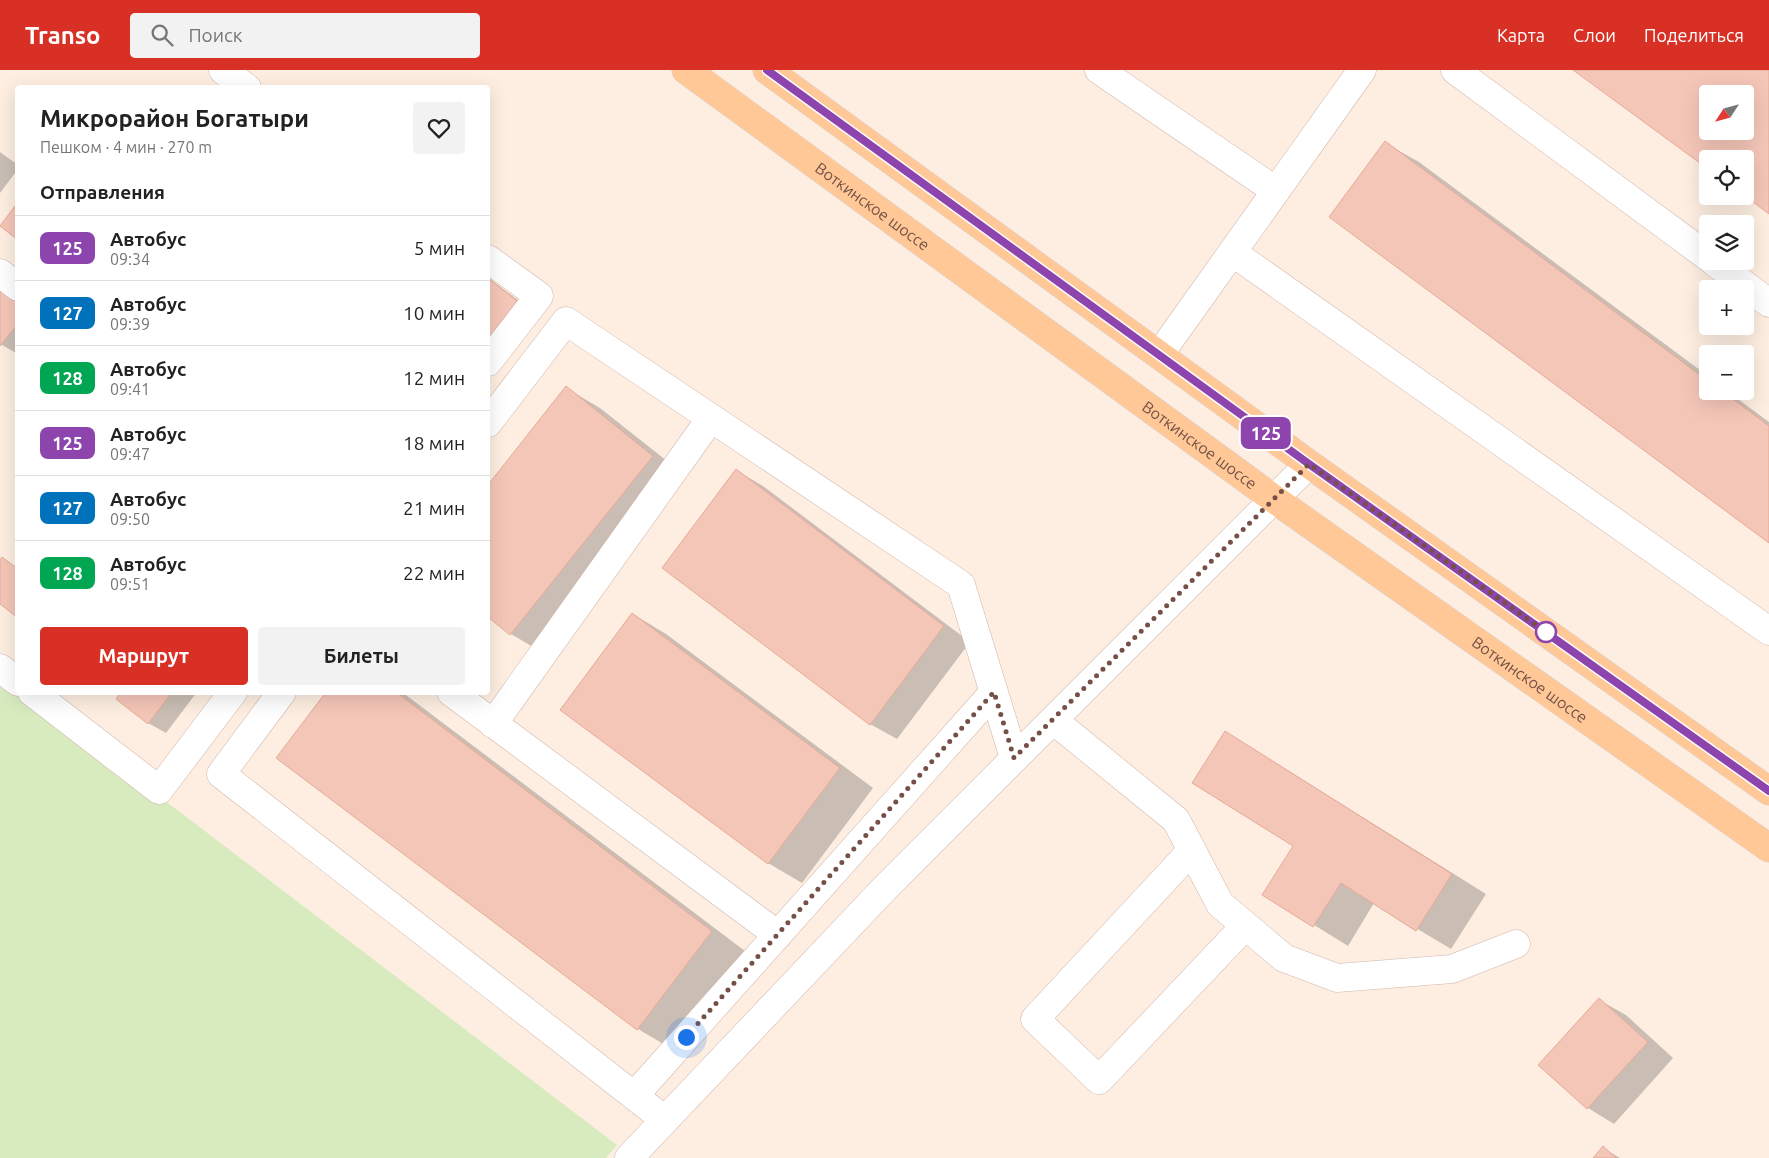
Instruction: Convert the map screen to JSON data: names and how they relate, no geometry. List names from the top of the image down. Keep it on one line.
{"streets":{"main road":["Воткинское шоссе"]},"lines":["bus line 125"],"north":"bottom left","page":{"header":"Transo","search":"Поиск","nav":["Карта","Слои","Поделиться"],"on_map":"125","map_buttons":["+","−"],"heading":[["Микрорайон Богатыри","Пешком · 4 мин · 270 m"],"Отправления"],"list":[{"mark":"125","name":"Автобус","note":"09:34","value":"5 мин"},{"mark":"127","name":"Автобус","note":"09:39","value":"10 мин"},{"mark":"128","name":"Автобус","note":"09:41","value":"12 мин"},{"mark":"125","name":"Автобус","note":"09:47","value":"18 мин"},{"mark":"127","name":"Автобус","note":"09:50","value":"21 мин"},{"mark":"128","name":"Автобус","note":"09:51","value":"22 мин"}],"buttons":["Маршрут","Билеты"]}}
